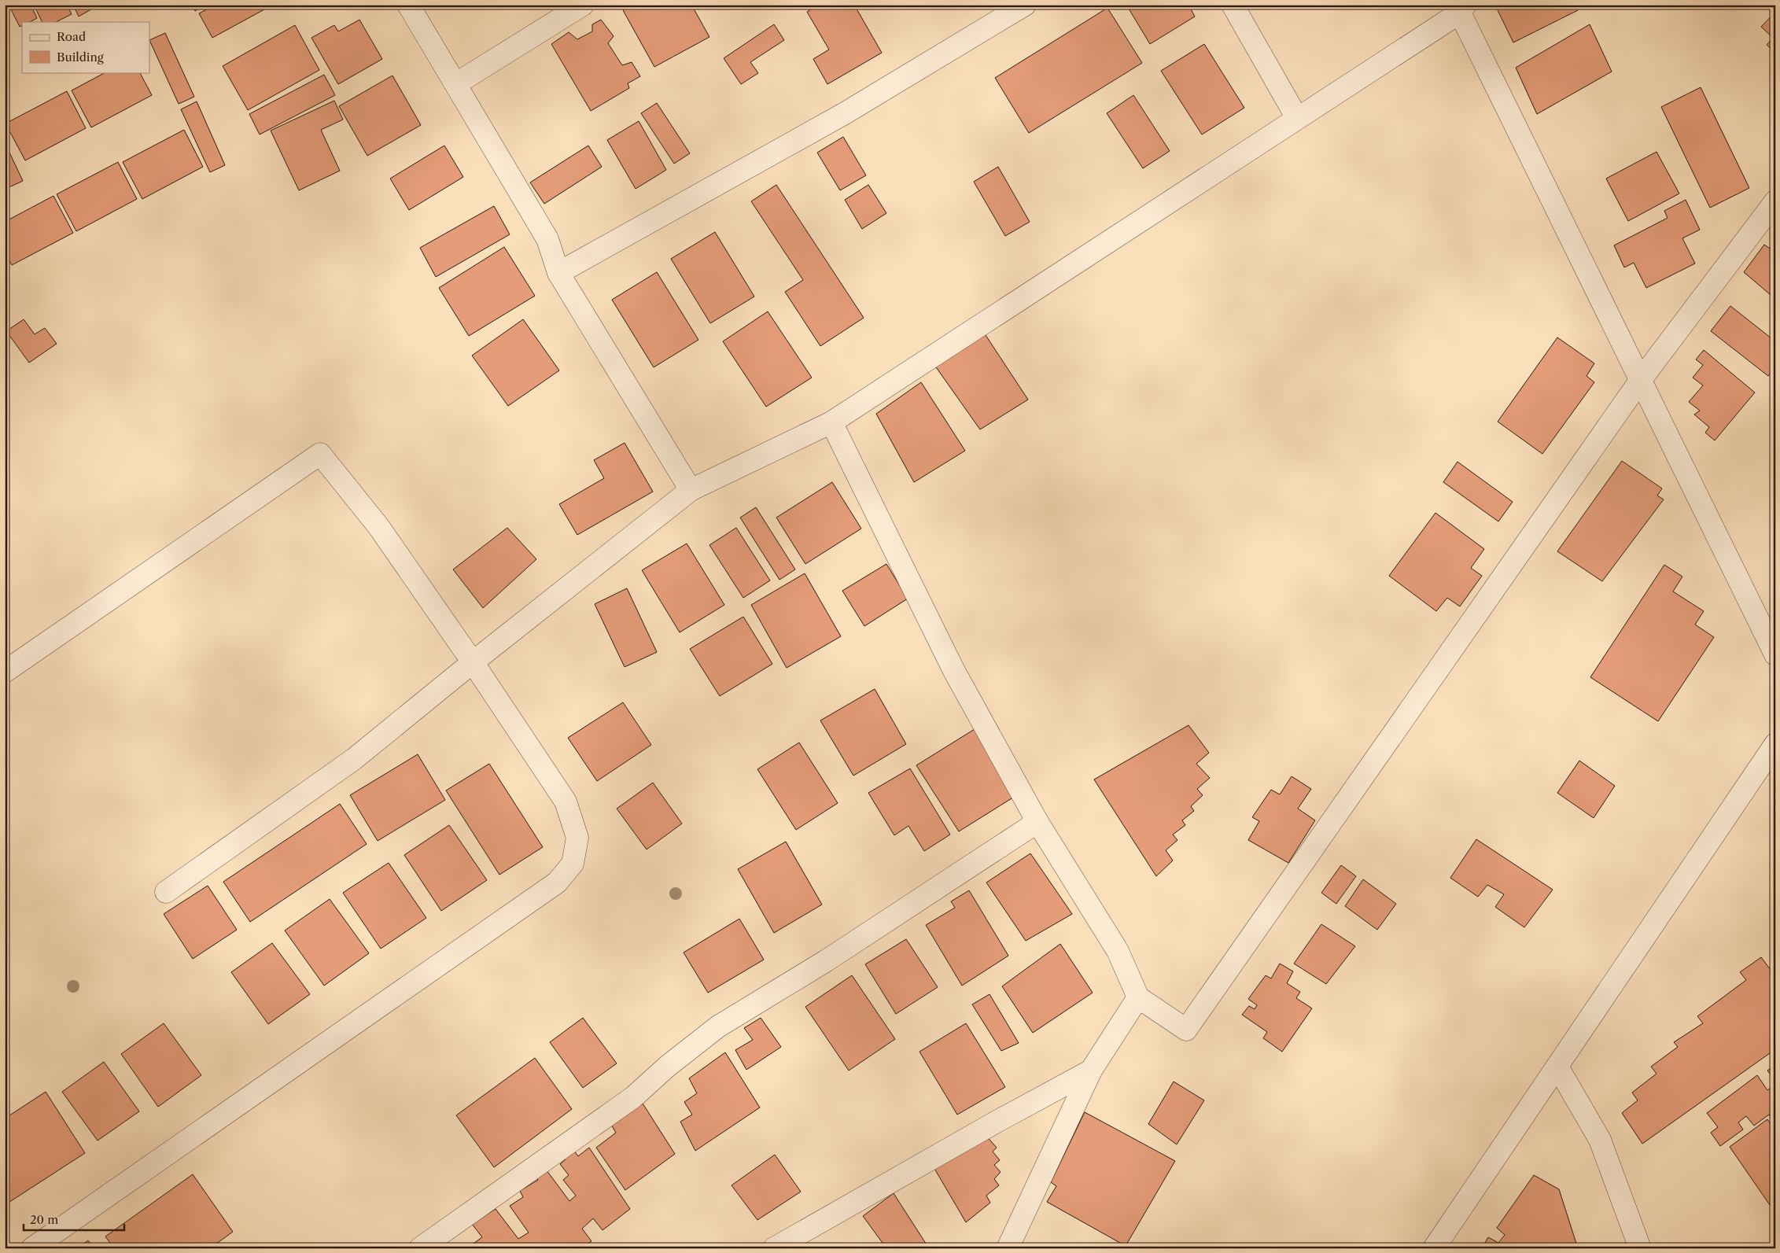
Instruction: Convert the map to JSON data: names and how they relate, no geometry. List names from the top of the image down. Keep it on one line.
{"legend":["Road","Building"],"scale_bar":"20 m"}
